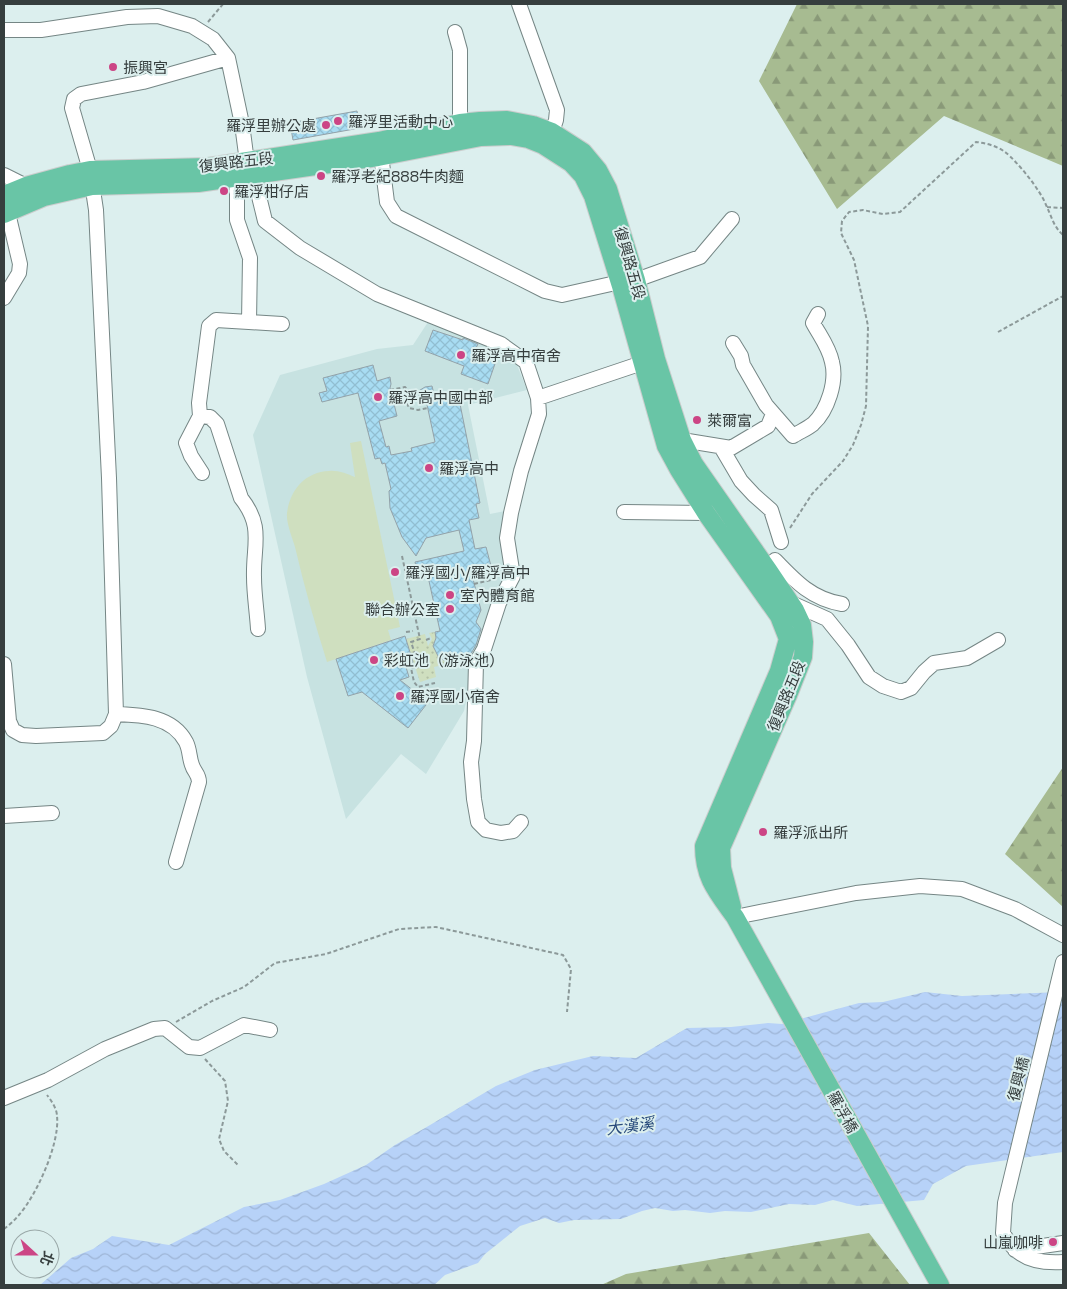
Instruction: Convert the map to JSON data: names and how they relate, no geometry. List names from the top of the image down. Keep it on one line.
{"streets":{"main road":["復興路五段","羅浮橋"],"lane":["復興橋"]},"crossings":[["復興路五段","羅浮橋"]],"water":["大漢溪"],"places":["振興宮","羅浮里活動中心","羅浮里辦公處","羅浮老紀888牛肉麵","羅浮柑仔店","羅浮高中宿舍","羅浮高中國中部","萊爾富","羅浮高中","羅浮國小/羅浮高中","室內體育館","聯合辦公室","彩虹池（游泳池）","羅浮國小宿舍","羅浮派出所","山嵐咖啡"],"north":"right"}
